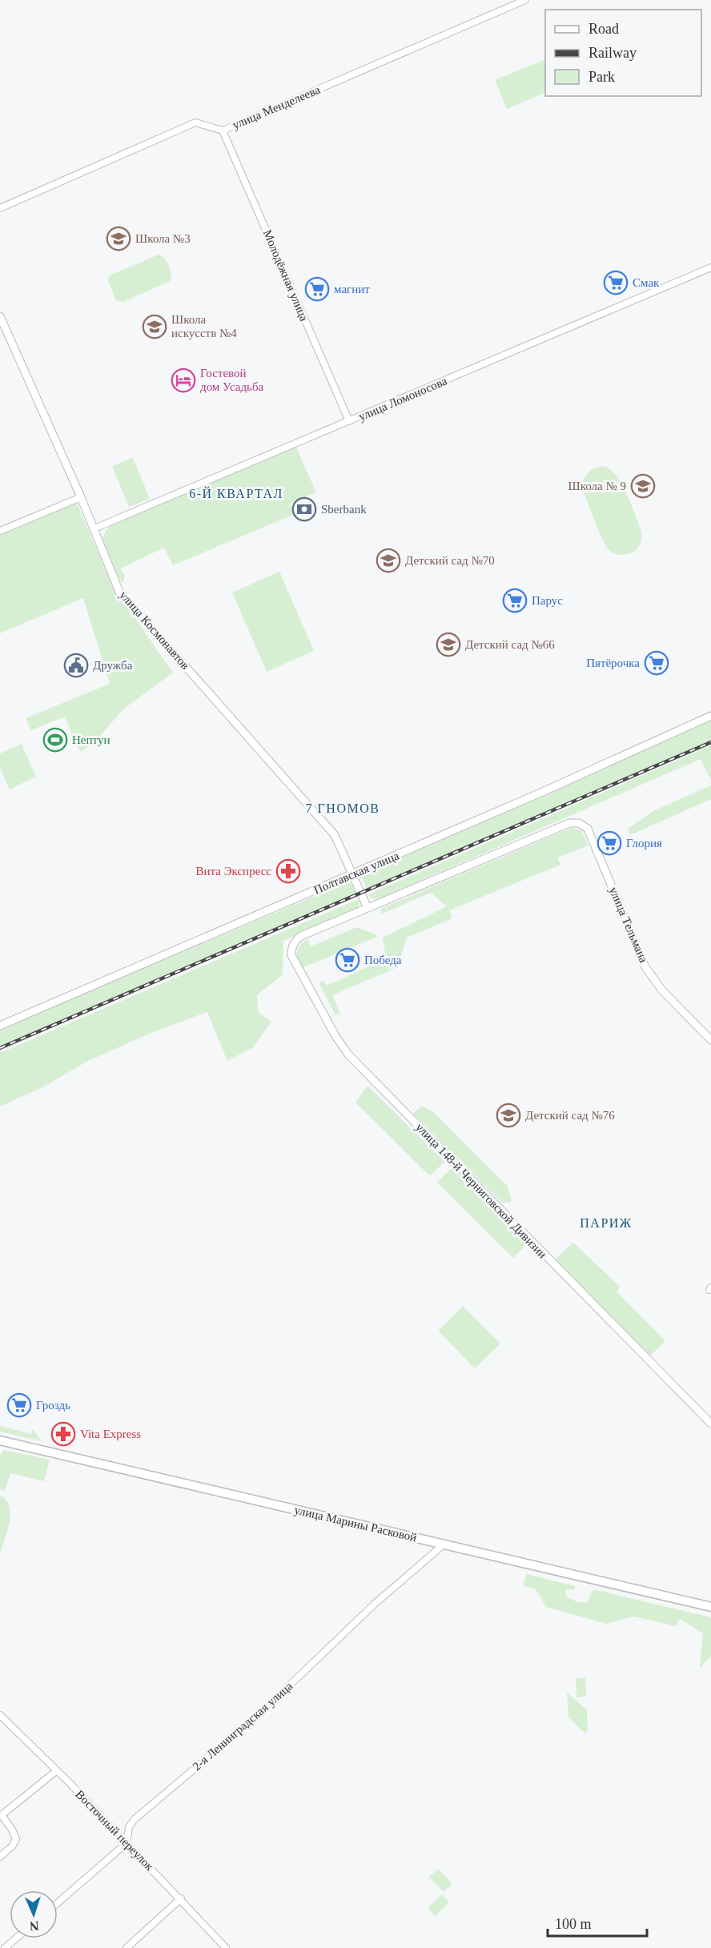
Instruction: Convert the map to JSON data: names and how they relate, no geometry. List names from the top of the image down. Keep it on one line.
{"streets":{"main road":["улица Марины Расковой"],"street":["улица Менделеева","Молодёжная улица","улица Ломоносова","улица Космонавтов","Полтавская улица","улица Тельмана","улица 148-й Черниговской Дивизии","2-я Ленинградская улица","Восточный переулок"]},"crossings":[["улица Менделеева","Молодёжная улица"],["Молодёжная улица","улица Ломоносова"],["улица Ломоносова","улица Космонавтов"],["улица Космонавтов","Полтавская улица"],["улица Космонавтов","улица Тельмана"],["улица Космонавтов","улица 148-й Черниговской Дивизии"],["улица Тельмана","улица 148-й Черниговской Дивизии"],["улица Марины Расковой","2-я Ленинградская улица"],["2-я Ленинградская улица","Восточный переулок"]],"districts":["6-Й КВАРТАЛ","7 ГНОМОВ","ПАРИЖ"],"places":{"school or university":["Школа №3","Школа искусств №4","Школа № 9","Детский сад №70","Детский сад №66","Детский сад №76"],"supermarket":["Смак","магнит","Парус","Пятёрочка","Глория","Победа","Гроздь"],"hotel":["Гостевой дом Усадьба"],"bank":["Sberbank"],"public building":["Дружба"],"sports":["Нептун"],"pharmacy":["Вита Экспресс","Vita Express"]},"legend":["Road","Railway","Park"],"scale_bar":"100 m","north":"bottom"}
